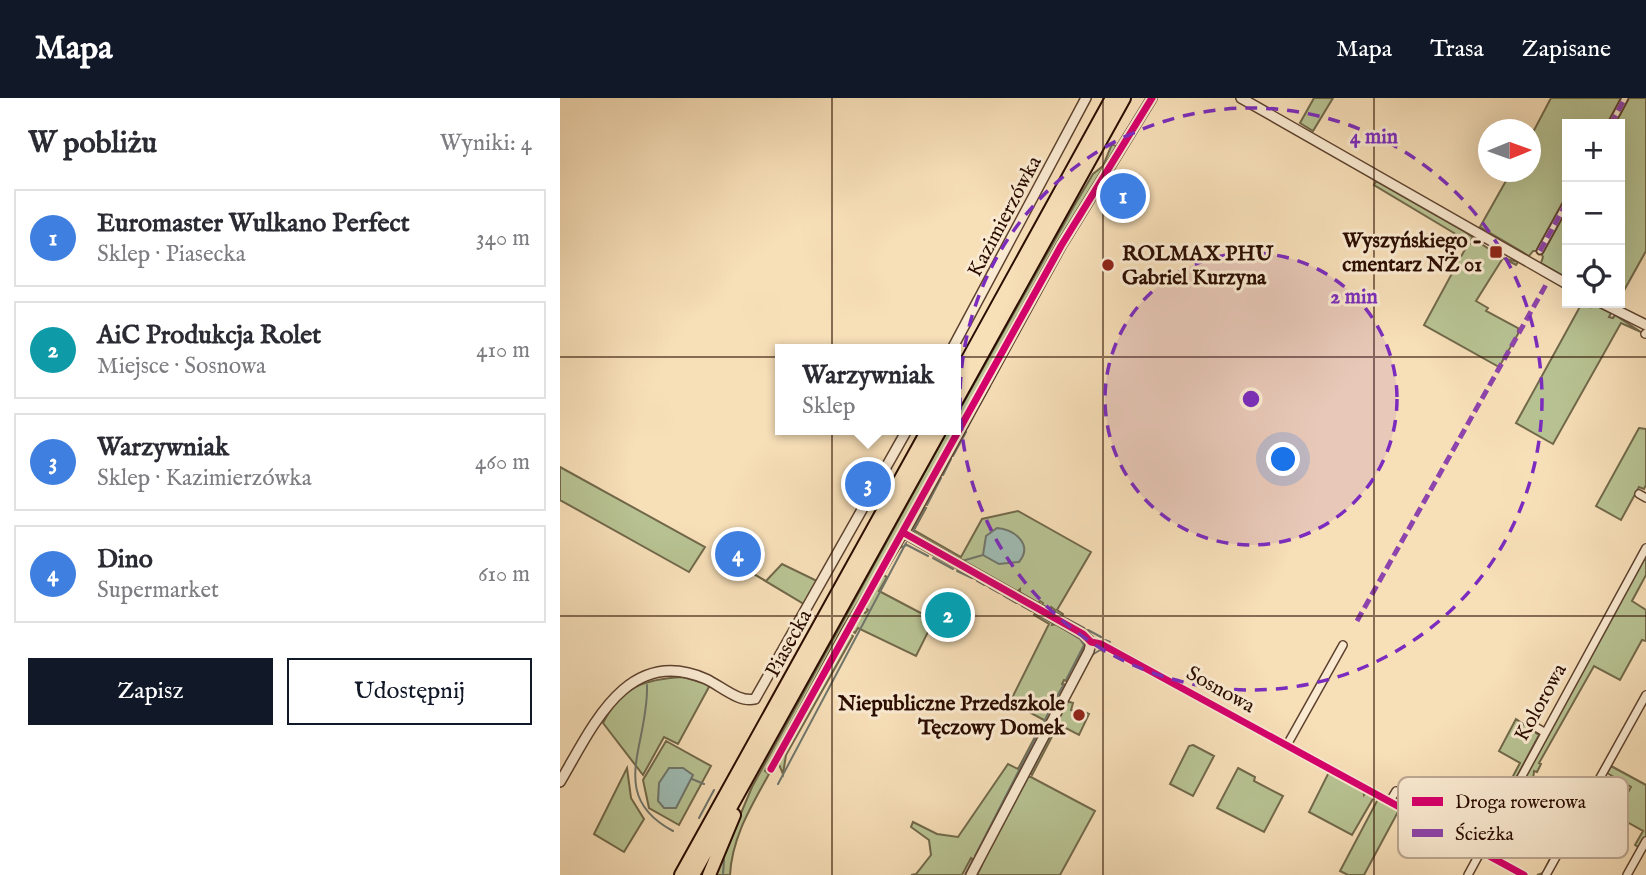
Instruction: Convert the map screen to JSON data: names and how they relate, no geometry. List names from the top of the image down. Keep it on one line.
{"streets":{"highway":["Piasecka"],"street":["Kazimierzówka","Sosnowa","Kolorowa"]},"places":{"transit":["Wyszyńskiego - cmentarz NŻ 01"],"other":["ROLMAX PHU Gabriel Kurzyna","Niepubliczne Przedszkole Tęczowy Domek"]},"legend":["Droga rowerowa","Ścieżka"],"north":"right","page":{"header":"Mapa","nav":["Mapa","Trasa","Zapisane"],"heading":["W pobliżu","Wyniki: 4"],"map_buttons":["+","−"],"pins":["1","3","4","2"],"list":[{"mark":"1","name":"Euromaster Wulkano Perfect","note":"Sklep · Piasecka","value":"340 m"},{"mark":"2","name":"AiC Produkcja Rolet","note":"Miejsce · Sosnowa","value":"410 m"},{"mark":"3","name":"Warzywniak","note":"Sklep · Kazimierzówka","value":"460 m"},{"mark":"4","name":"Dino","note":"Supermarket","value":"610 m"}],"popup":["Warzywniak","Sklep"],"buttons":["Zapisz","Udostępnij"]},"rings":["4 min","2 min"]}
